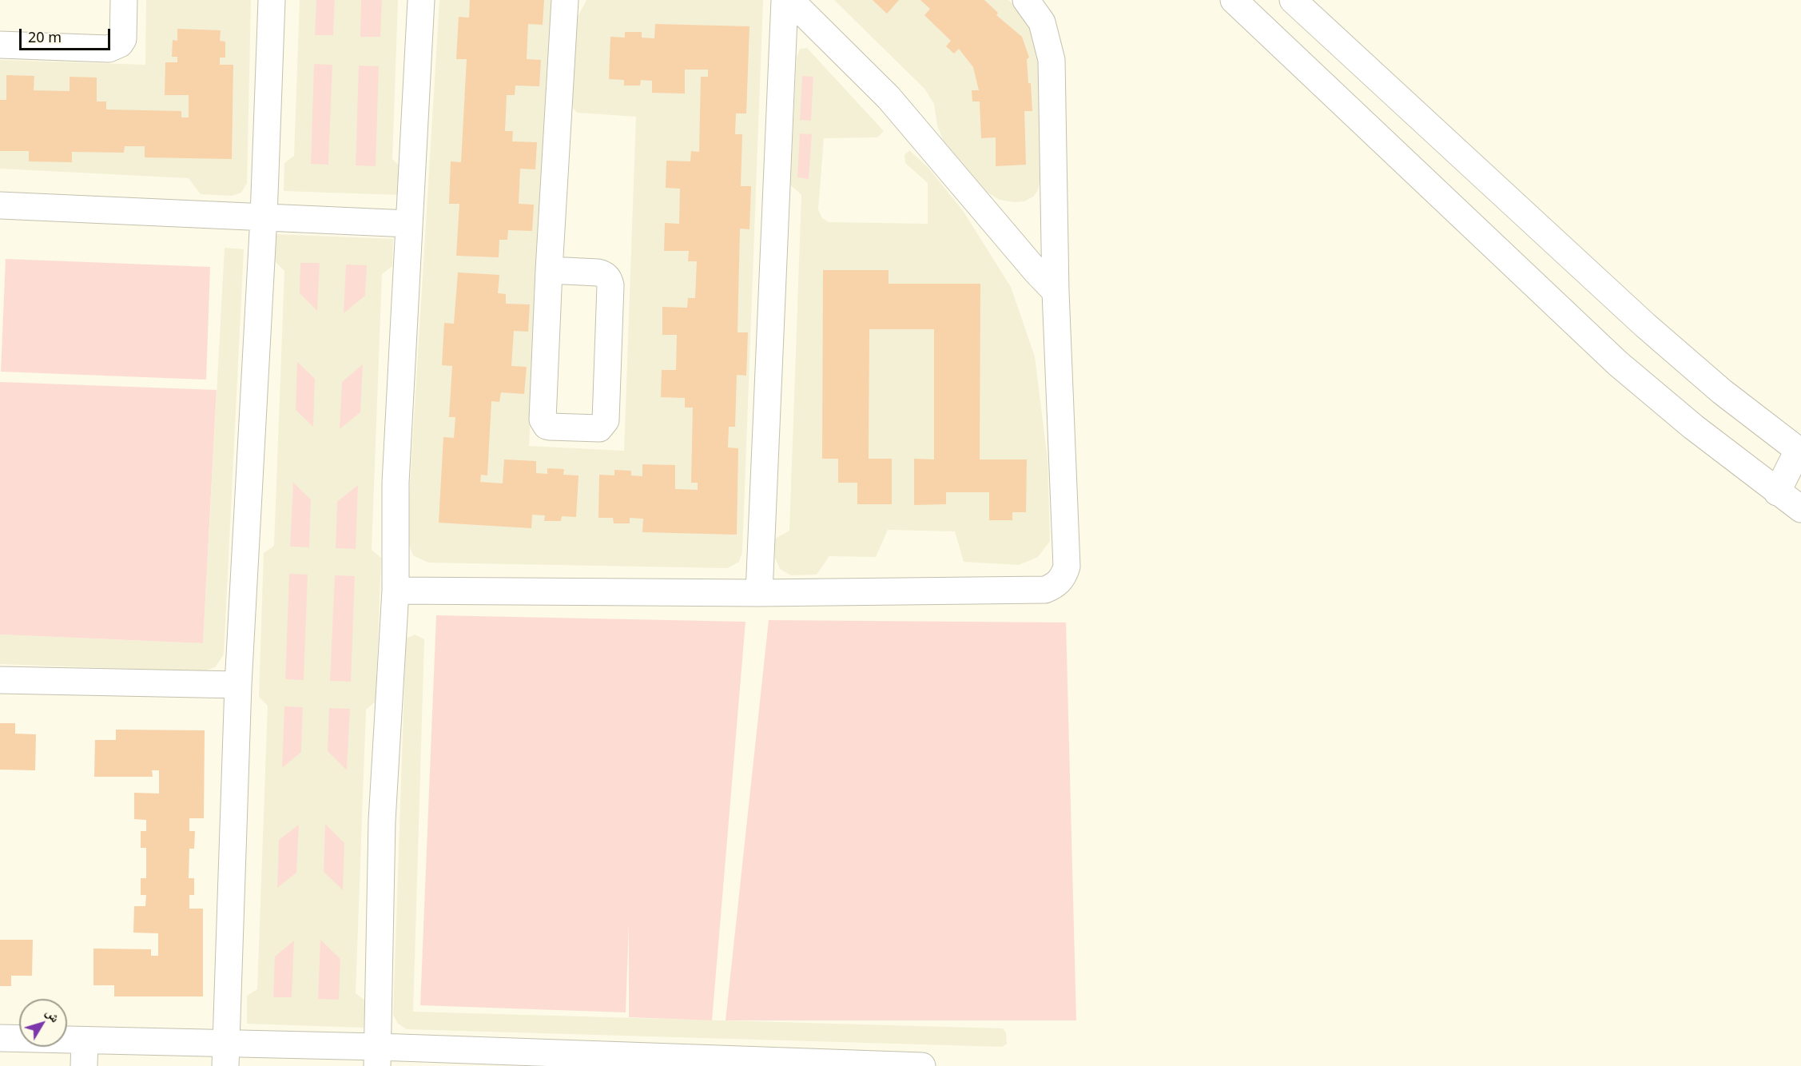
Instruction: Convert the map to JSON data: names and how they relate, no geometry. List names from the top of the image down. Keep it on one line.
{"scale_bar":"20 m","north":"top right"}
